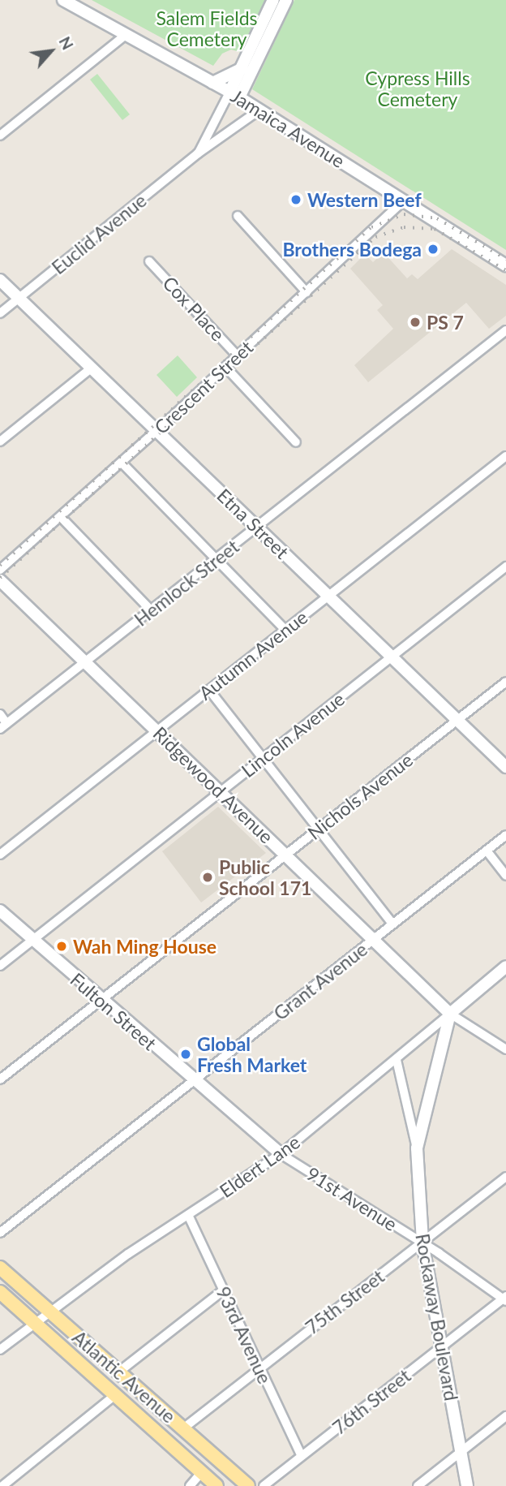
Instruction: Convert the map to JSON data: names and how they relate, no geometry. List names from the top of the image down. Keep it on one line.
{"streets":{"main road":["Jamaica Avenue","Etna Street","Ridgewood Avenue","Fulton Street","Eldert Lane","Rockaway Boulevard","Atlantic Avenue"],"street":["Euclid Avenue","Cox Place","Crescent Street","Hemlock Street","Autumn Avenue","Lincoln Avenue","Nichols Avenue","Grant Avenue","91st Avenue","75th Street","93rd Avenue","76th Street"]},"crossings":[["Jamaica Avenue","Euclid Avenue"],["Jamaica Avenue","Crescent Street"],["Euclid Avenue","Etna Street"],["Cox Place","Crescent Street"],["Crescent Street","Etna Street"],["Etna Street","Hemlock Street"],["Etna Street","Autumn Avenue"],["Etna Street","Lincoln Avenue"],["Etna Street","Nichols Avenue"],["Hemlock Street","Ridgewood Avenue"],["Autumn Avenue","Ridgewood Avenue"],["Lincoln Avenue","Ridgewood Avenue"],["Lincoln Avenue","Fulton Street"],["Ridgewood Avenue","Nichols Avenue"],["Ridgewood Avenue","Grant Avenue"],["Ridgewood Avenue","Eldert Lane"],["Ridgewood Avenue","Rockaway Boulevard"],["Nichols Avenue","Fulton Street"],["Grant Avenue","Fulton Street"],["Fulton Street","Eldert Lane"],["Fulton Street","91st Avenue"],["Eldert Lane","91st Avenue"],["Eldert Lane","Rockaway Boulevard"],["Eldert Lane","93rd Avenue"],["Eldert Lane","Atlantic Avenue"],["91st Avenue","75th Street"],["91st Avenue","Rockaway Boulevard"],["91st Avenue","76th Street"],["75th Street","Rockaway Boulevard"],["75th Street","93rd Avenue"],["75th Street","Atlantic Avenue"],["Rockaway Boulevard","76th Street"],["93rd Avenue","76th Street"]],"parks":["Salem Fields Cemetery","Cypress Hills Cemetery"],"places":["Western Beef","Brothers Bodega","PS 7","Public School 171","Wah Ming House","Global Fresh Market"],"north":"top right"}
